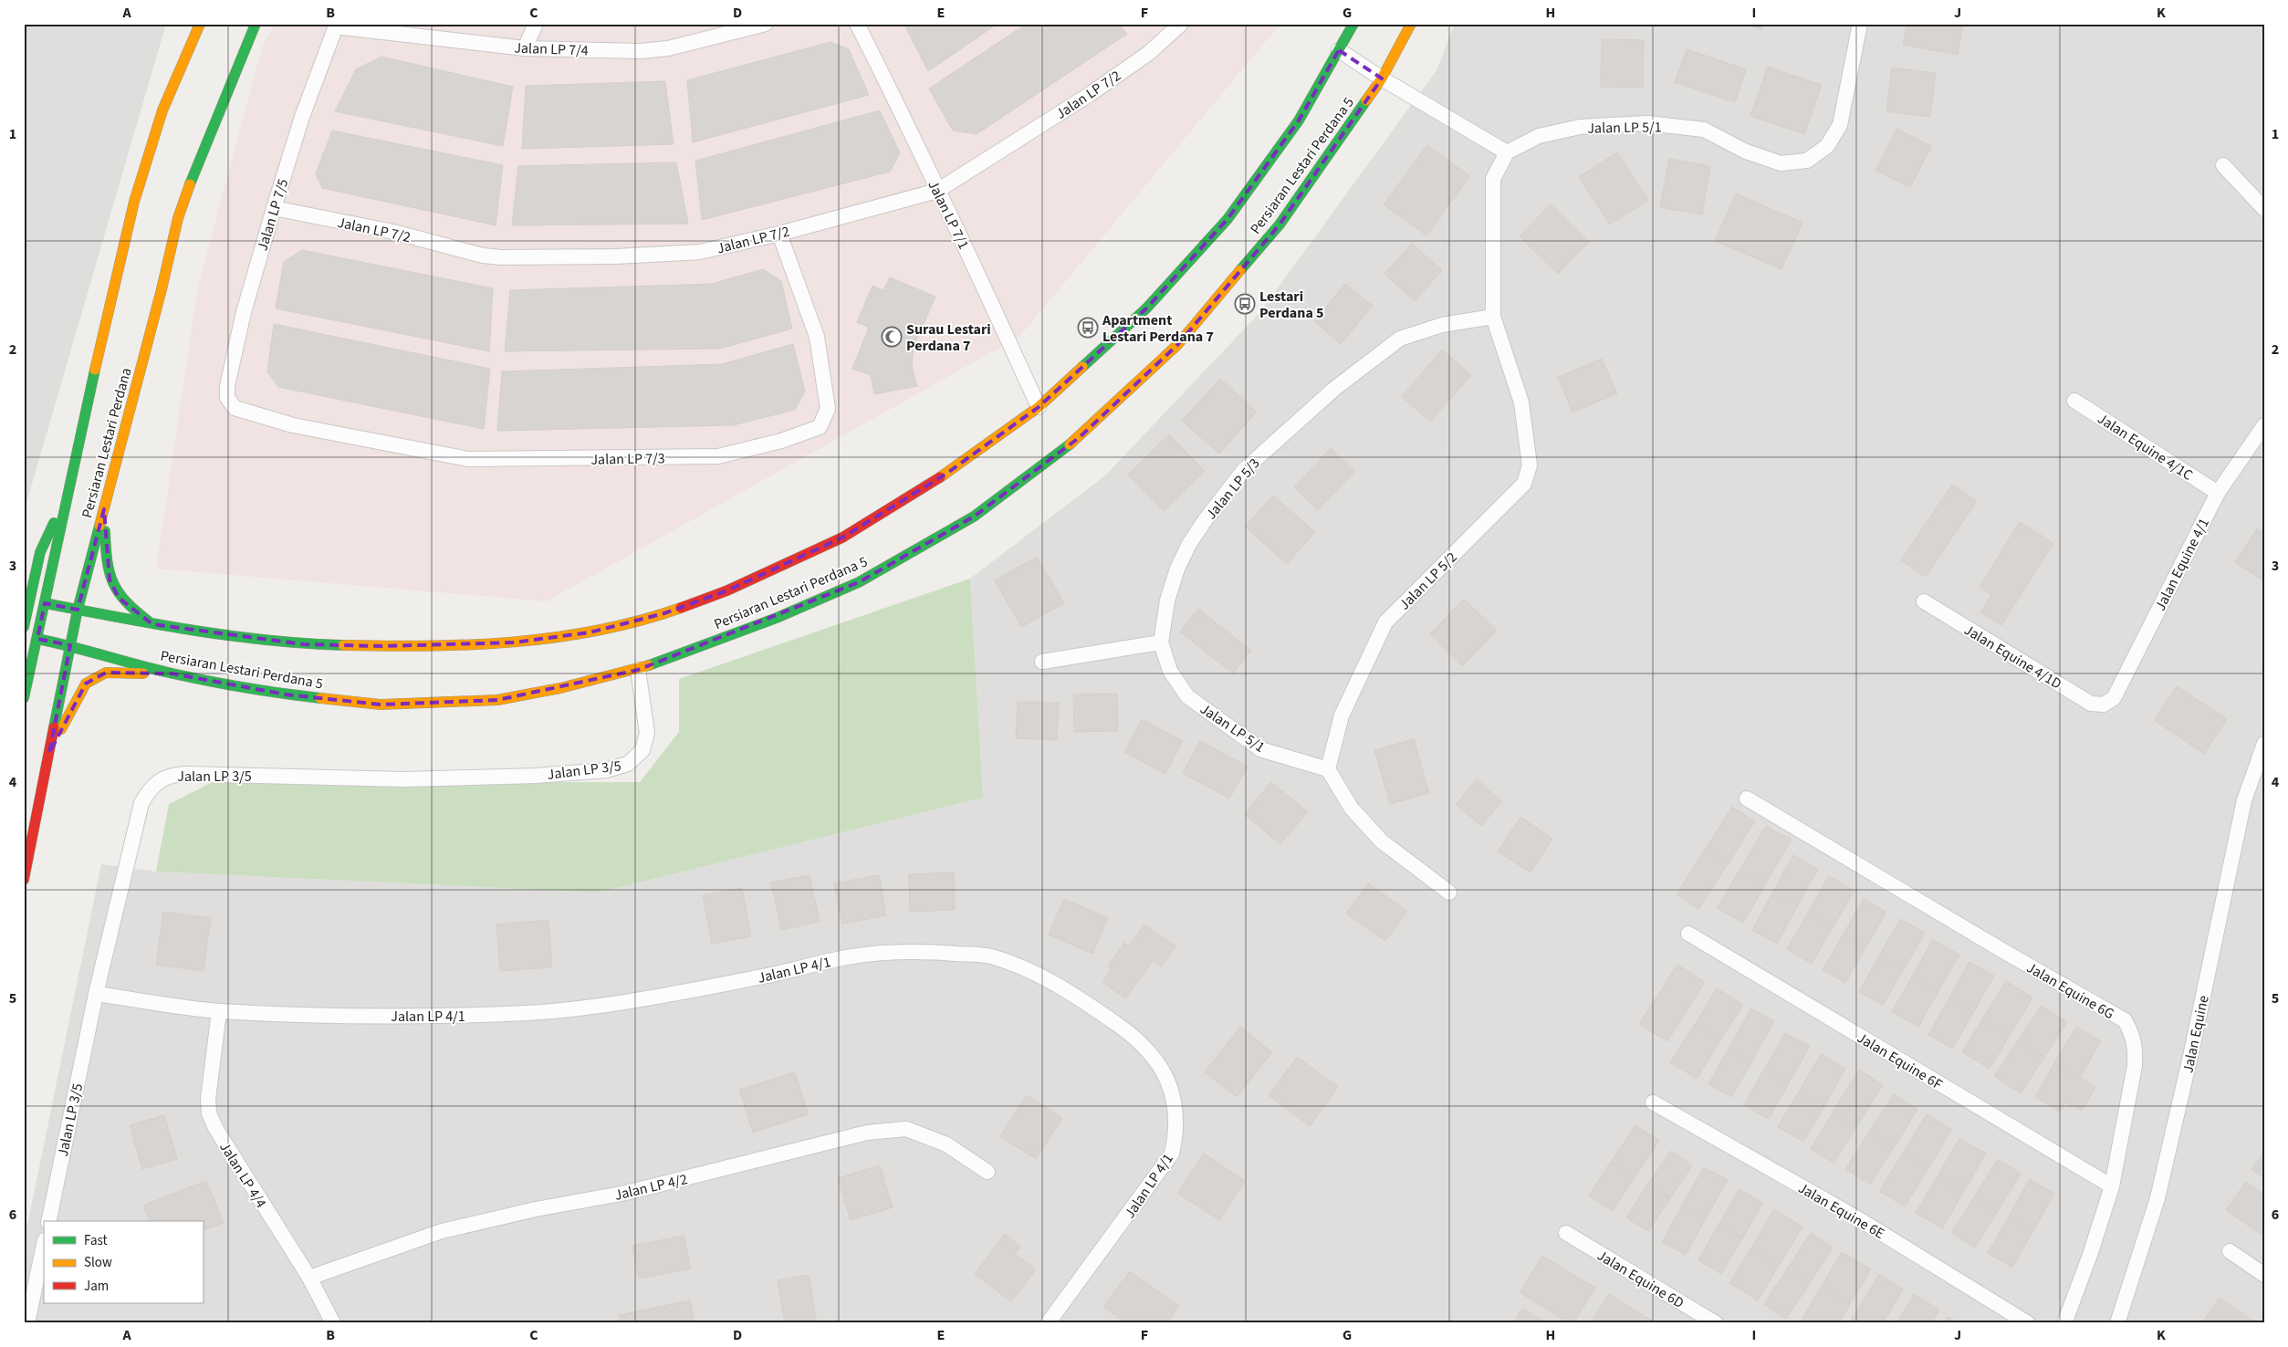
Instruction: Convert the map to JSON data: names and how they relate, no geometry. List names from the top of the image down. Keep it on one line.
{"streets":{"main road":["Persiaran Lestari Perdana 5","Persiaran Lestari Perdana"],"street":["Jalan LP 7/4","Jalan LP 7/2","Jalan LP 5/1","Jalan LP 7/5","Jalan LP 7/1","Jalan Equine 4/1C","Jalan LP 7/3","Jalan LP 5/3","Jalan Equine 4/1","Jalan LP 5/2","Jalan Equine 4/1D","Jalan LP 3/5","Jalan LP 4/1","Jalan Equine 6G","Jalan Equine","Jalan Equine 6F","Jalan LP 4/4","Jalan LP 4/2","Jalan Equine 6E","Jalan Equine 6D"]},"crossings":[["Jalan LP 7/4","Jalan LP 7/5"],["Jalan LP 7/2","Jalan LP 7/5"],["Jalan LP 7/2","Jalan LP 7/1"],["Jalan LP 7/2","Jalan LP 7/3"],["Jalan LP 5/1","Jalan LP 5/3"],["Jalan LP 5/1","Jalan LP 5/2"],["Persiaran Lestari Perdana 5","Jalan LP 7/1"],["Persiaran Lestari Perdana 5","Persiaran Lestari Perdana"],["Persiaran Lestari Perdana 5","Jalan LP 3/5"],["Jalan LP 7/5","Jalan LP 7/3"],["Jalan Equine 4/1C","Jalan Equine 4/1"],["Jalan LP 5/3","Jalan LP 5/2"],["Jalan Equine 4/1","Jalan Equine 4/1D"],["Jalan LP 3/5","Jalan LP 4/1"],["Jalan LP 4/1","Jalan LP 4/4"],["Jalan Equine 6G","Jalan Equine 6F"],["Jalan LP 4/4","Jalan LP 4/2"]],"places":{"bus stop":["Lestari Perdana 5","Apartment Lestari Perdana 7"],"mosque":["Surau Lestari Perdana 7"]},"legend":["Fast","Slow","Jam"],"grid":{"columns":["A","B","C","D","E","F","G","H","I","J","K"],"rows":["1","2","3","4","5","6"]}}
